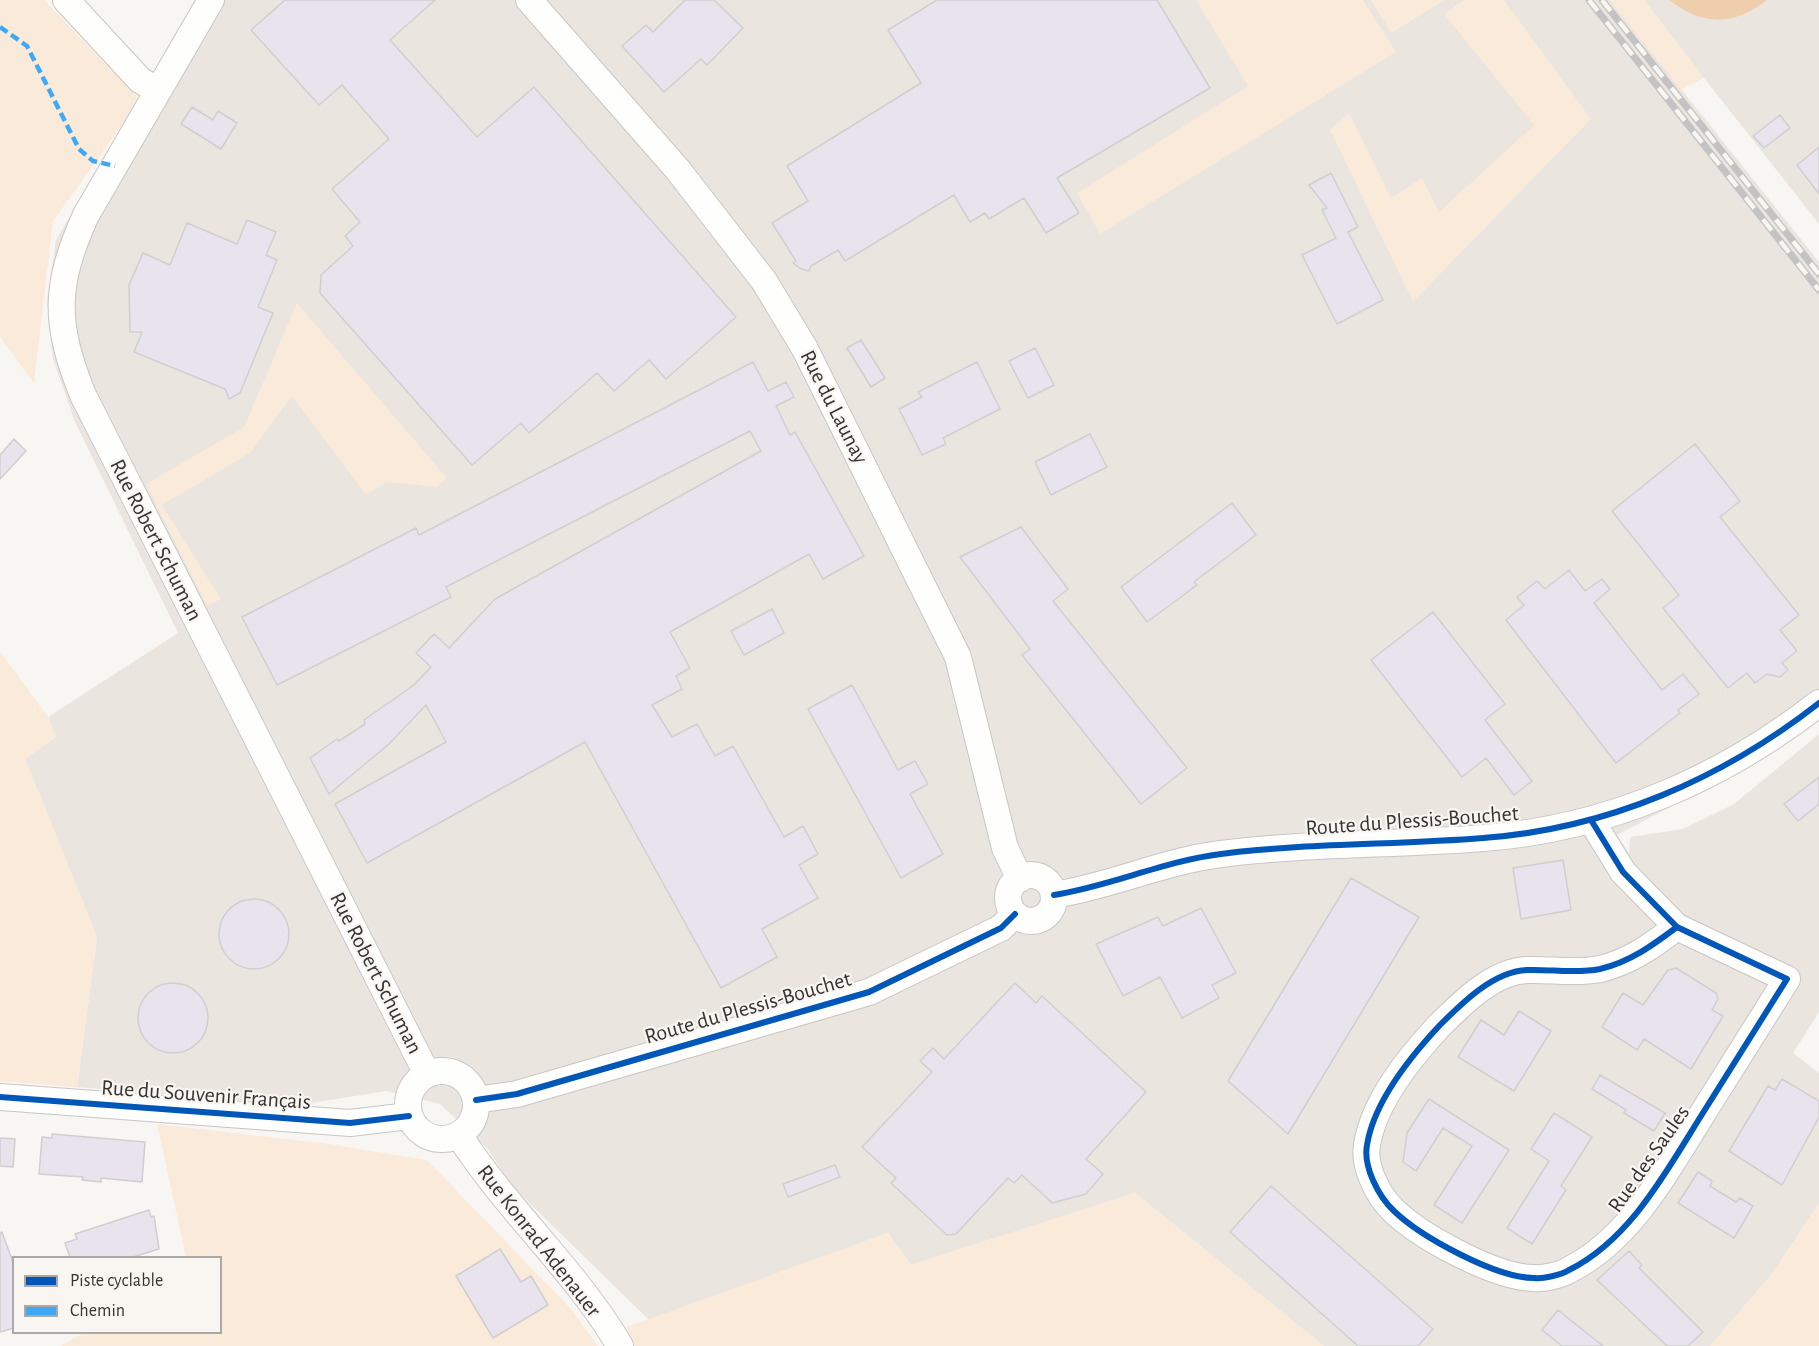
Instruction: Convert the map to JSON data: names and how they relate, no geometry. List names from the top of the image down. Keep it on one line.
{"streets":{"street":["Rue du Launay","Rue Robert Schuman","Route du Plessis-Bouchet","Rue du Souvenir Français","Rue des Saules","Rue Konrad Adenauer"]},"crossings":[["Rue du Launay","Route du Plessis-Bouchet"],["Rue Robert Schuman","Route du Plessis-Bouchet"],["Rue Robert Schuman","Rue du Souvenir Français"],["Rue Robert Schuman","Rue Konrad Adenauer"],["Route du Plessis-Bouchet","Rue du Souvenir Français"],["Route du Plessis-Bouchet","Rue des Saules"],["Route du Plessis-Bouchet","Rue Konrad Adenauer"],["Rue du Souvenir Français","Rue Konrad Adenauer"]],"legend":["Piste cyclable","Chemin"]}
